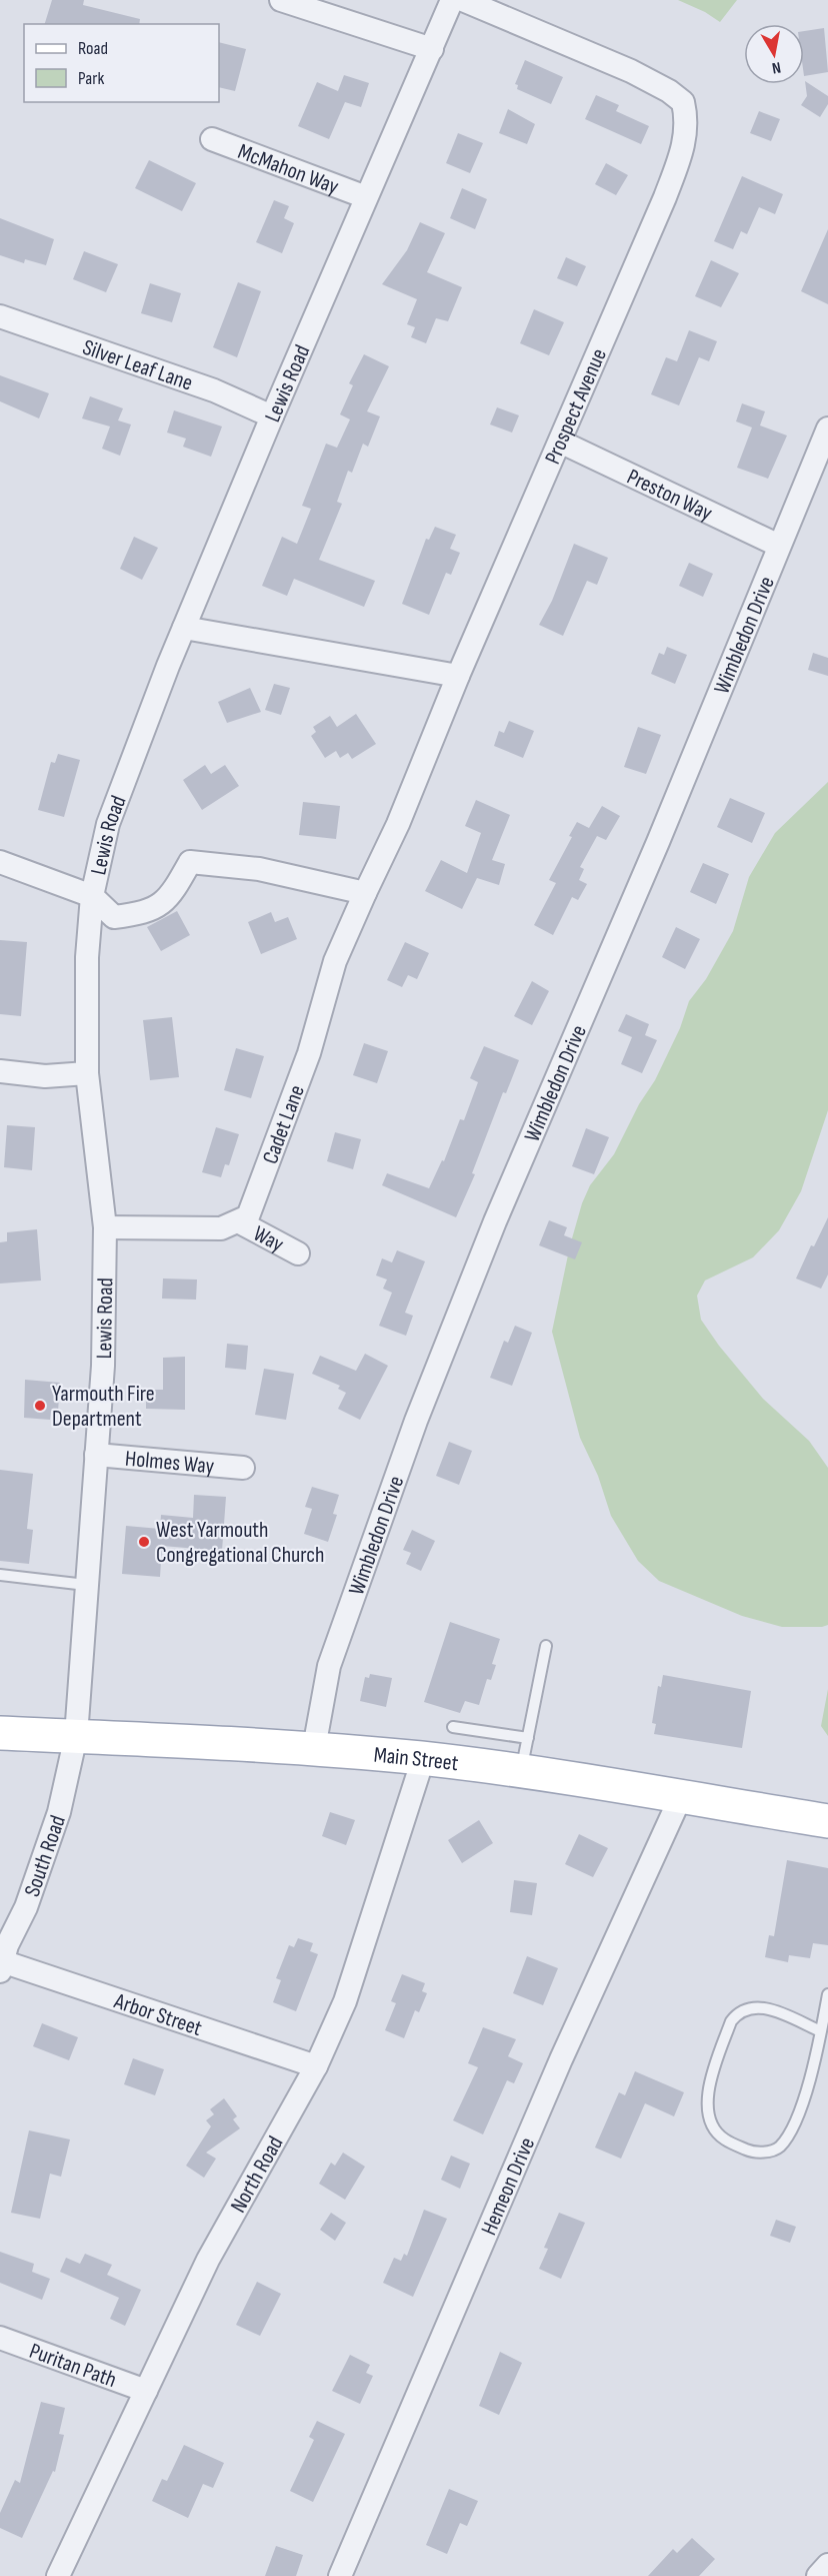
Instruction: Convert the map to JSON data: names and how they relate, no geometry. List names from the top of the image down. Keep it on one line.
{"streets":{"main road":["Main Street"],"street":["McMahon Way","Silver Leaf Lane","Lewis Road","Prospect Avenue","Preston Way","Wimbledon Drive","Cadet Lane","Way","Holmes Way","South Road","Arbor Street","North Road","Hemeon Drive","Puritan Path"]},"crossings":[["McMahon Way","Lewis Road"],["Silver Leaf Lane","Lewis Road"],["Lewis Road","Holmes Way"],["Lewis Road","Main Street"],["Lewis Road","South Road"],["Prospect Avenue","Preston Way"],["Prospect Avenue","Cadet Lane"],["Preston Way","Wimbledon Drive"],["Wimbledon Drive","Main Street"],["Cadet Lane","Way"],["Main Street","South Road"],["Main Street","North Road"],["Main Street","Hemeon Drive"],["South Road","Arbor Street"],["Arbor Street","North Road"],["North Road","Puritan Path"]],"places":["Yarmouth Fire Department","West Yarmouth Congregational Church"],"legend":["Road","Park"],"north":"bottom"}
